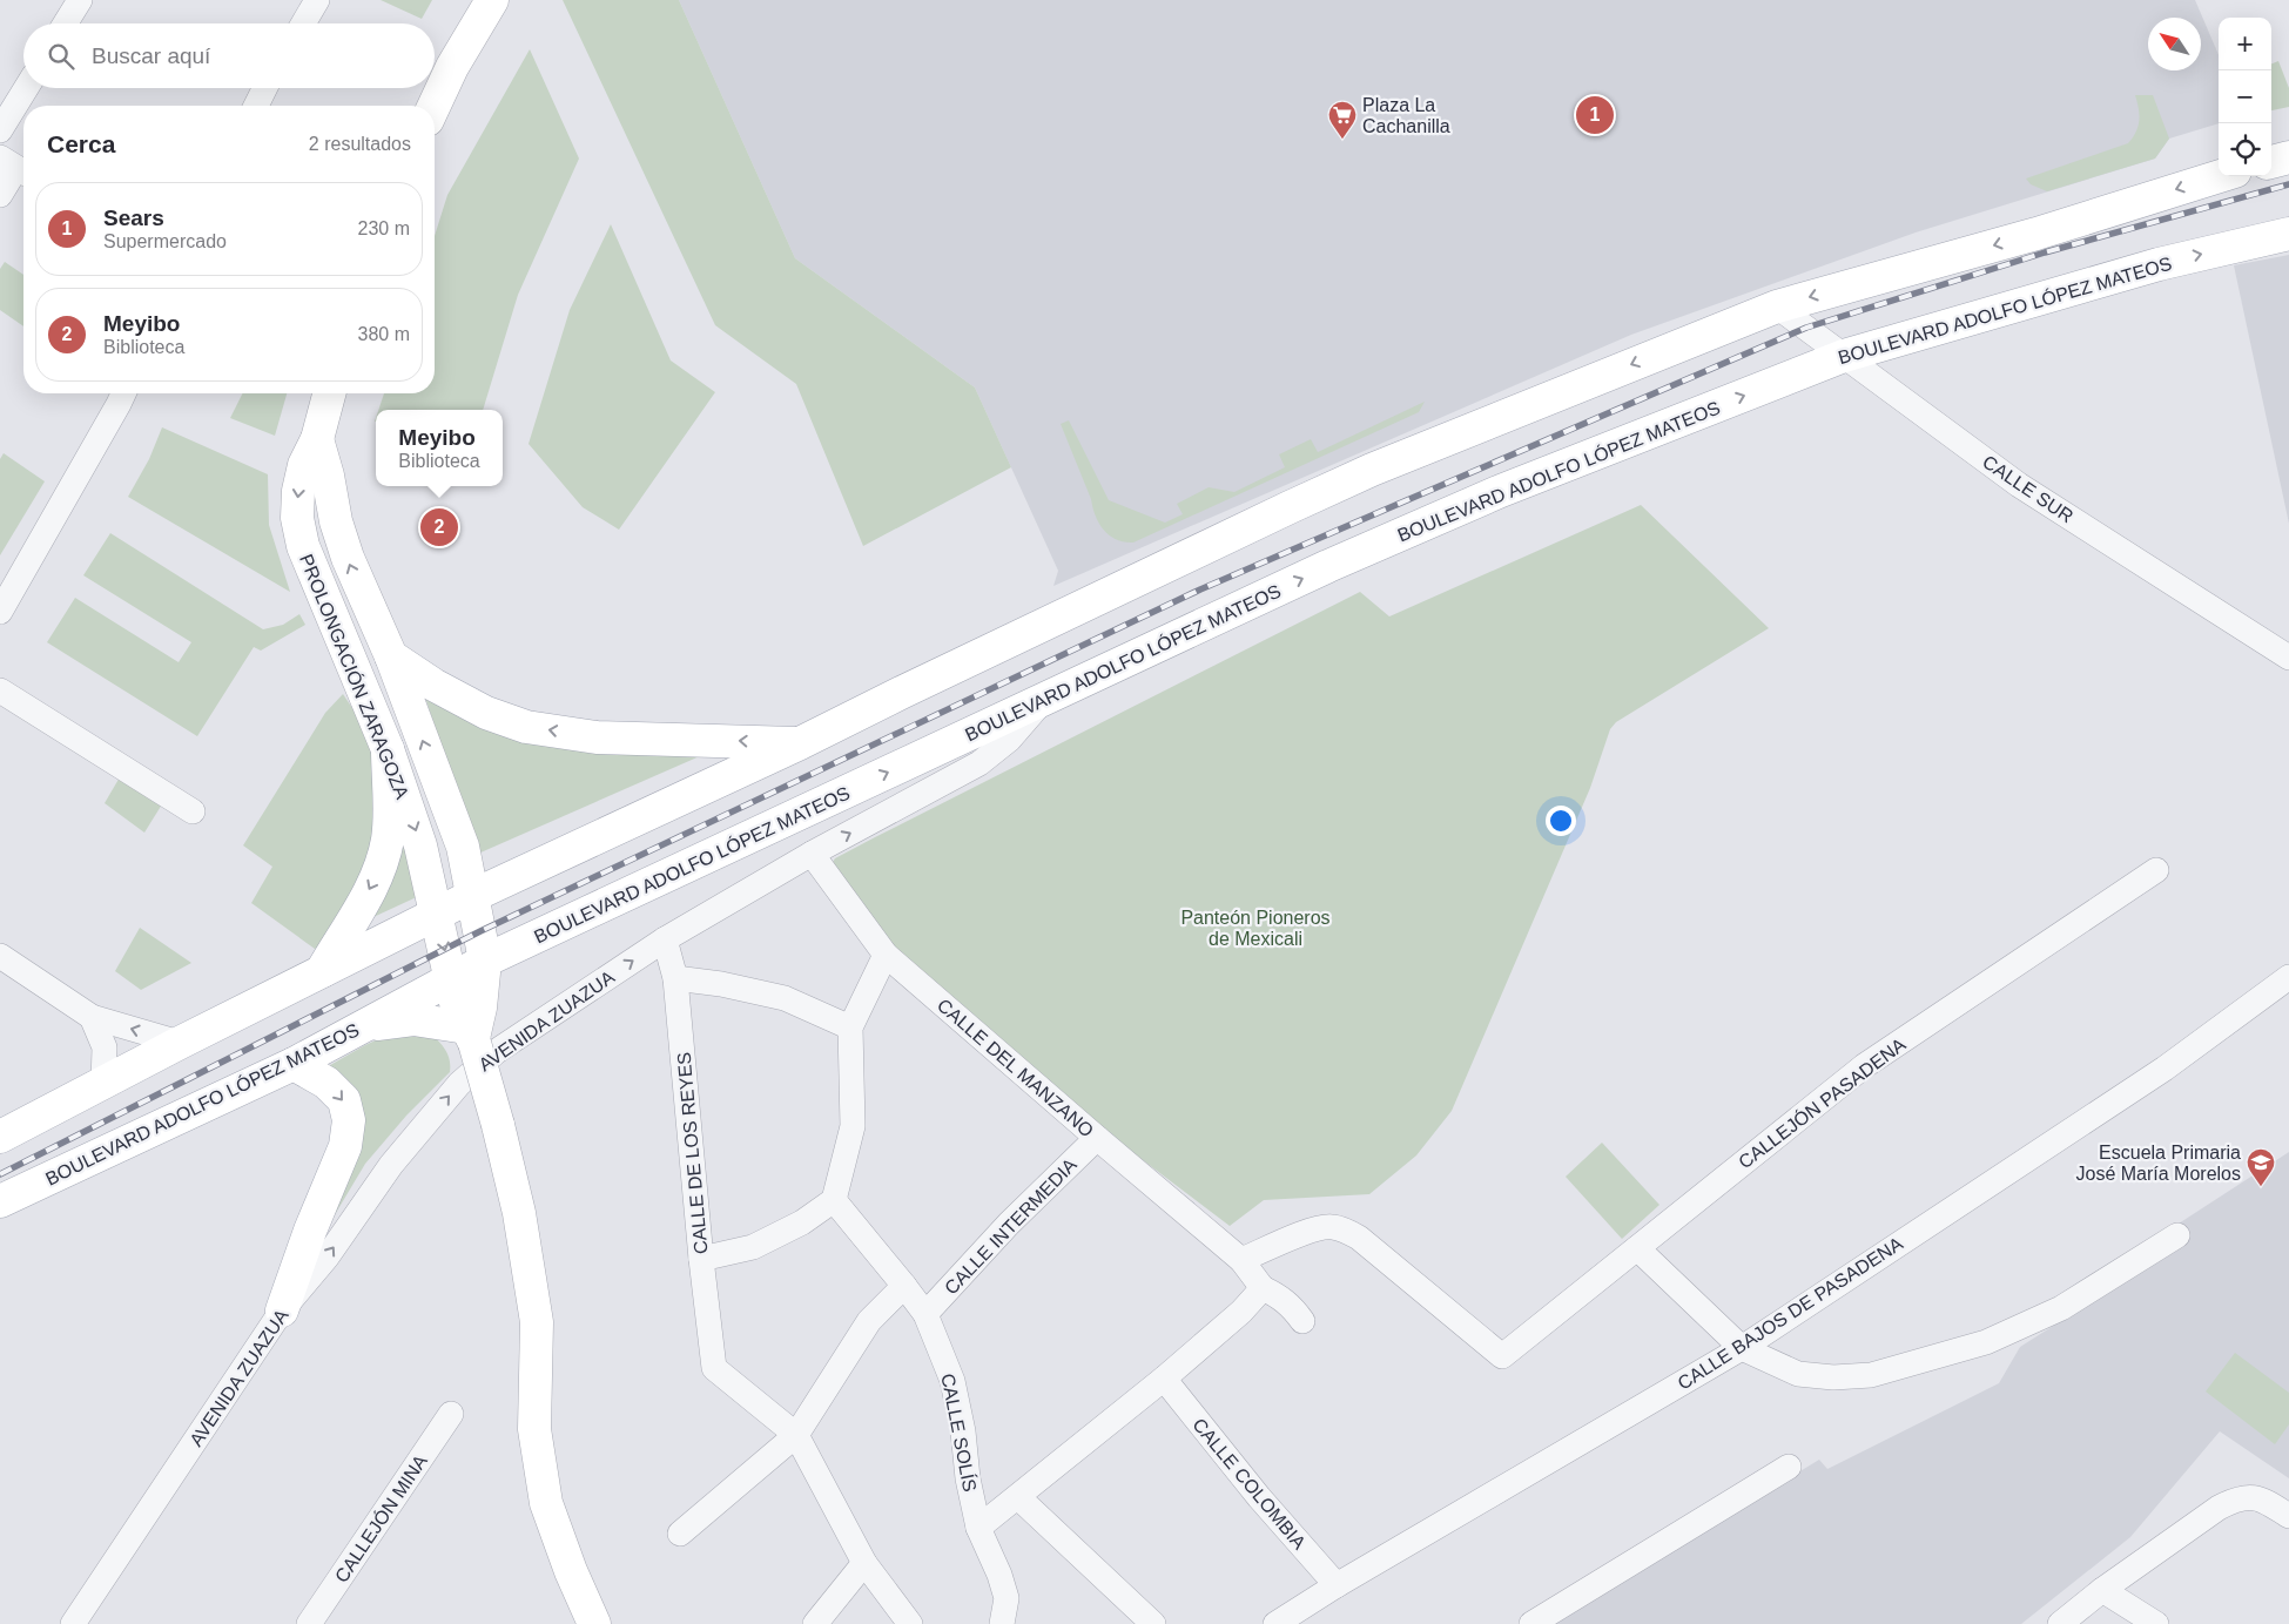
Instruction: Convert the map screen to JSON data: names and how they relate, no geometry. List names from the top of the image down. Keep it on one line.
{"streets":{"main road":["BOULEVARD ADOLFO LÓPEZ MATEOS","PROLONGACIÓN ZARAGOZA"],"street":["CALLE SUR","AVENIDA ZUAZUA","CALLE DEL MANZANO","CALLEJÓN PASADENA","CALLE DE LOS REYES","CALLE INTERMEDIA","CALLE BAJOS DE PASADENA","CALLE SOLÍS","CALLE COLOMBIA","CALLEJÓN MINA"]},"crossings":[["BOULEVARD ADOLFO LÓPEZ MATEOS","CALLE SUR"],["BOULEVARD ADOLFO LÓPEZ MATEOS","PROLONGACIÓN ZARAGOZA"],["BOULEVARD ADOLFO LÓPEZ MATEOS","AVENIDA ZUAZUA"],["AVENIDA ZUAZUA","CALLE DEL MANZANO"],["AVENIDA ZUAZUA","CALLE DE LOS REYES"],["CALLE DEL MANZANO","CALLEJÓN PASADENA"],["CALLE DEL MANZANO","CALLE INTERMEDIA"],["CALLE INTERMEDIA","CALLE SOLÍS"],["CALLE BAJOS DE PASADENA","CALLE COLOMBIA"]],"one_way":["AVENIDA ZUAZUA"],"parks":["Panteón Pioneros de Mexicali"],"places":{"supermarket":["Plaza La Cachanilla"],"school or university":["Escuela Primaria José María Morelos"]},"north":"top left","page":{"map_buttons":["+","−"],"search":"Buscar aquí","pins":["1","2"],"heading":["Cerca","2 resultados"],"list":[{"mark":"1","name":"Sears","note":"Supermercado","value":"230 m"},{"mark":"2","name":"Meyibo","note":"Biblioteca","value":"380 m"}],"popup":["Meyibo","Biblioteca"]}}
